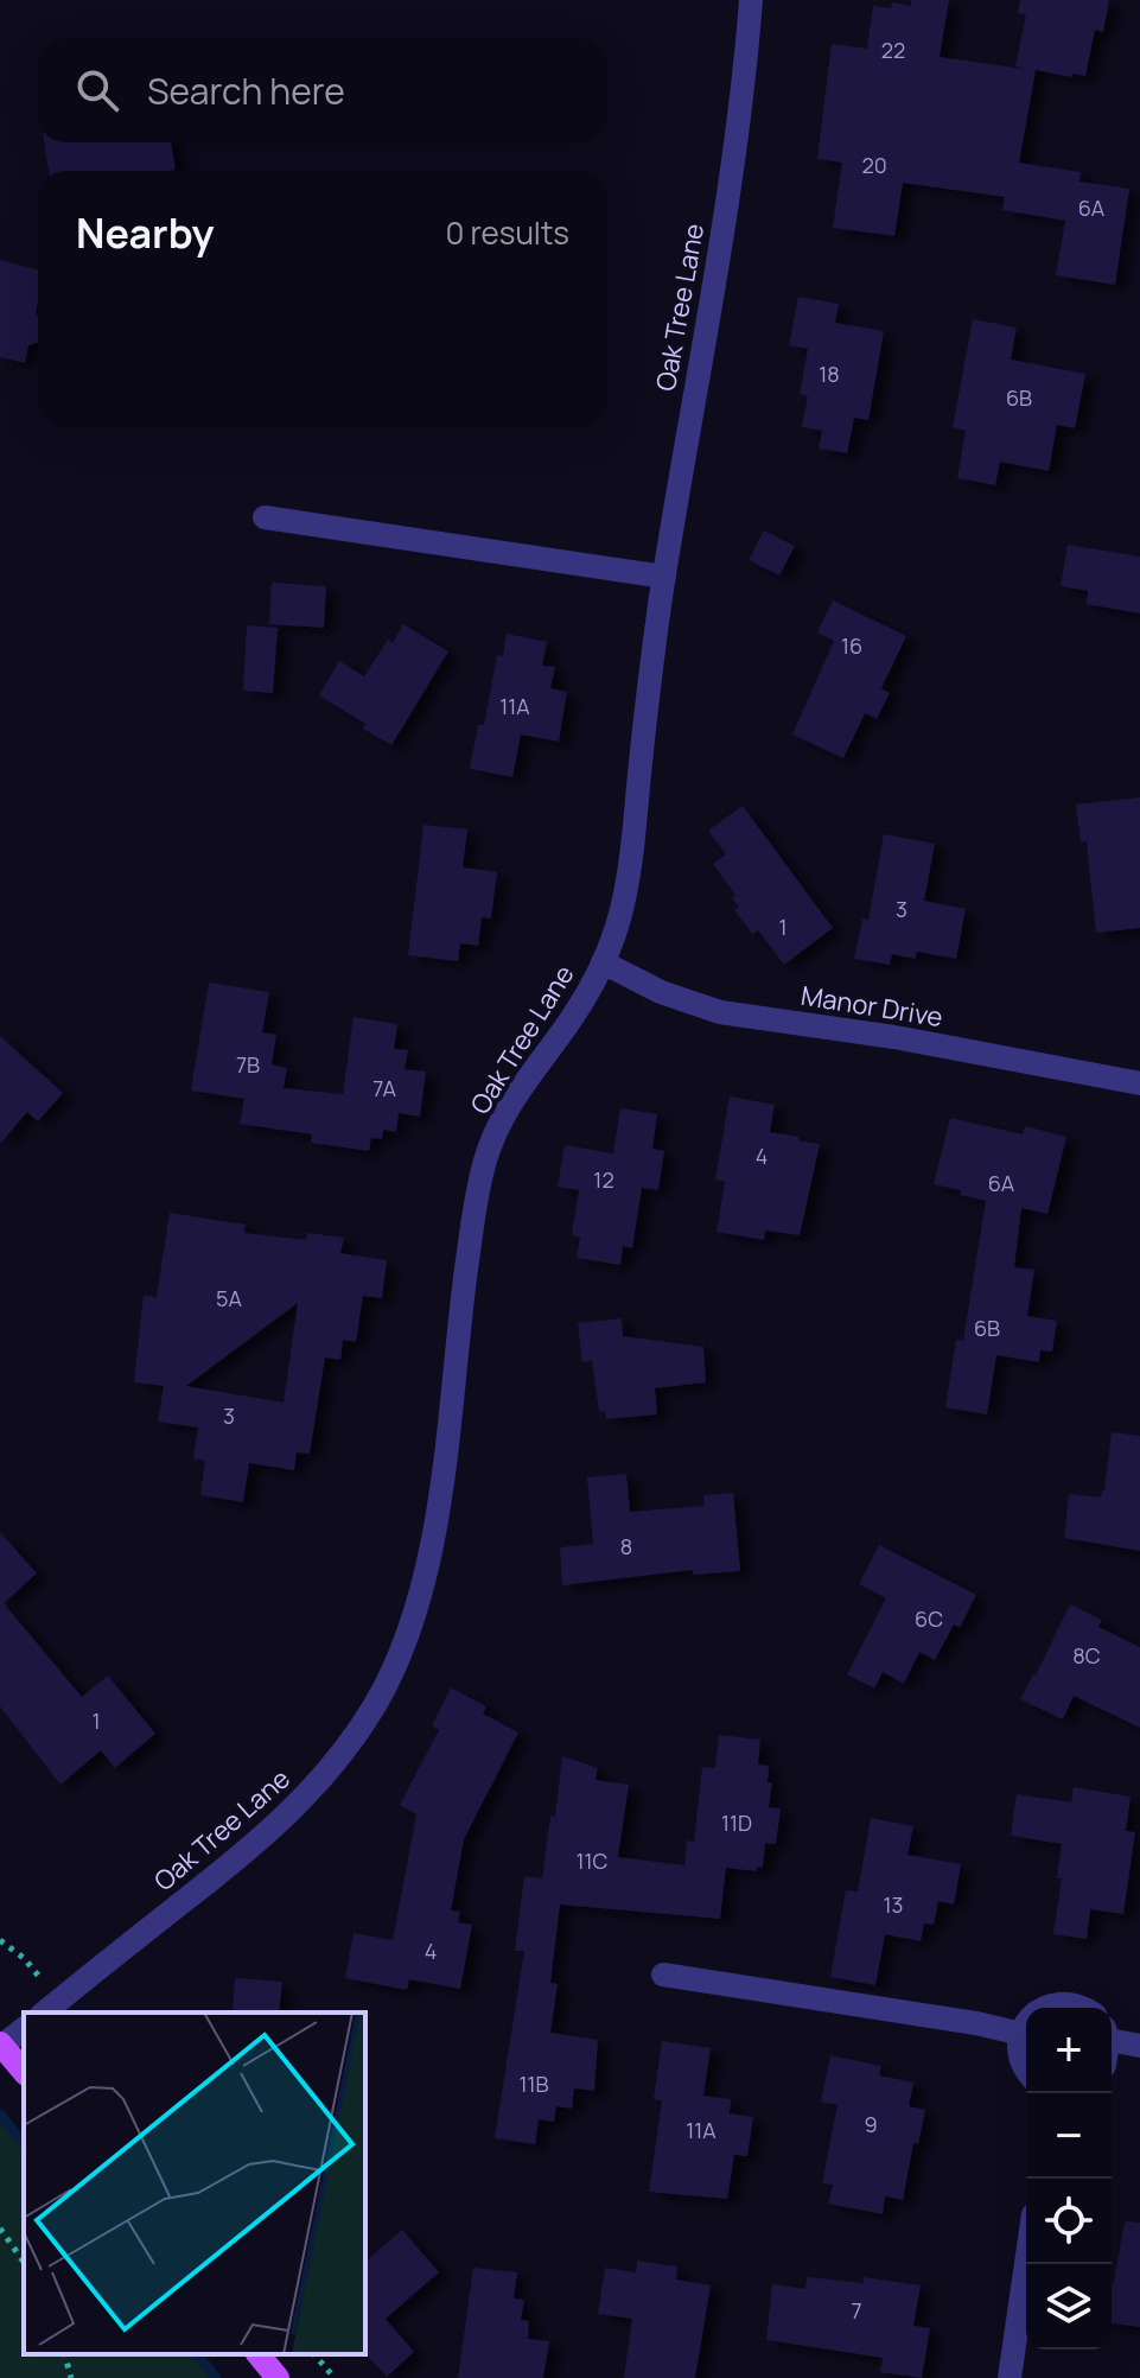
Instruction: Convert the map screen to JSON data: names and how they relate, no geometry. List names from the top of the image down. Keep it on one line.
{"streets":{"street":["Oak Tree Lane","Manor Drive"]},"crossings":[["Oak Tree Lane","Manor Drive"]],"house_numbers":["22","20","6A","18","6B","16","11A","3","1","7B","7A","4","12","6A","5A","6B","3","8","6C","8C","1","11D","11C","13","4","11B","9","11A","7"],"page":{"search":"Search here","heading":["Nearby","0 results"],"map_buttons":["+","−"]}}
